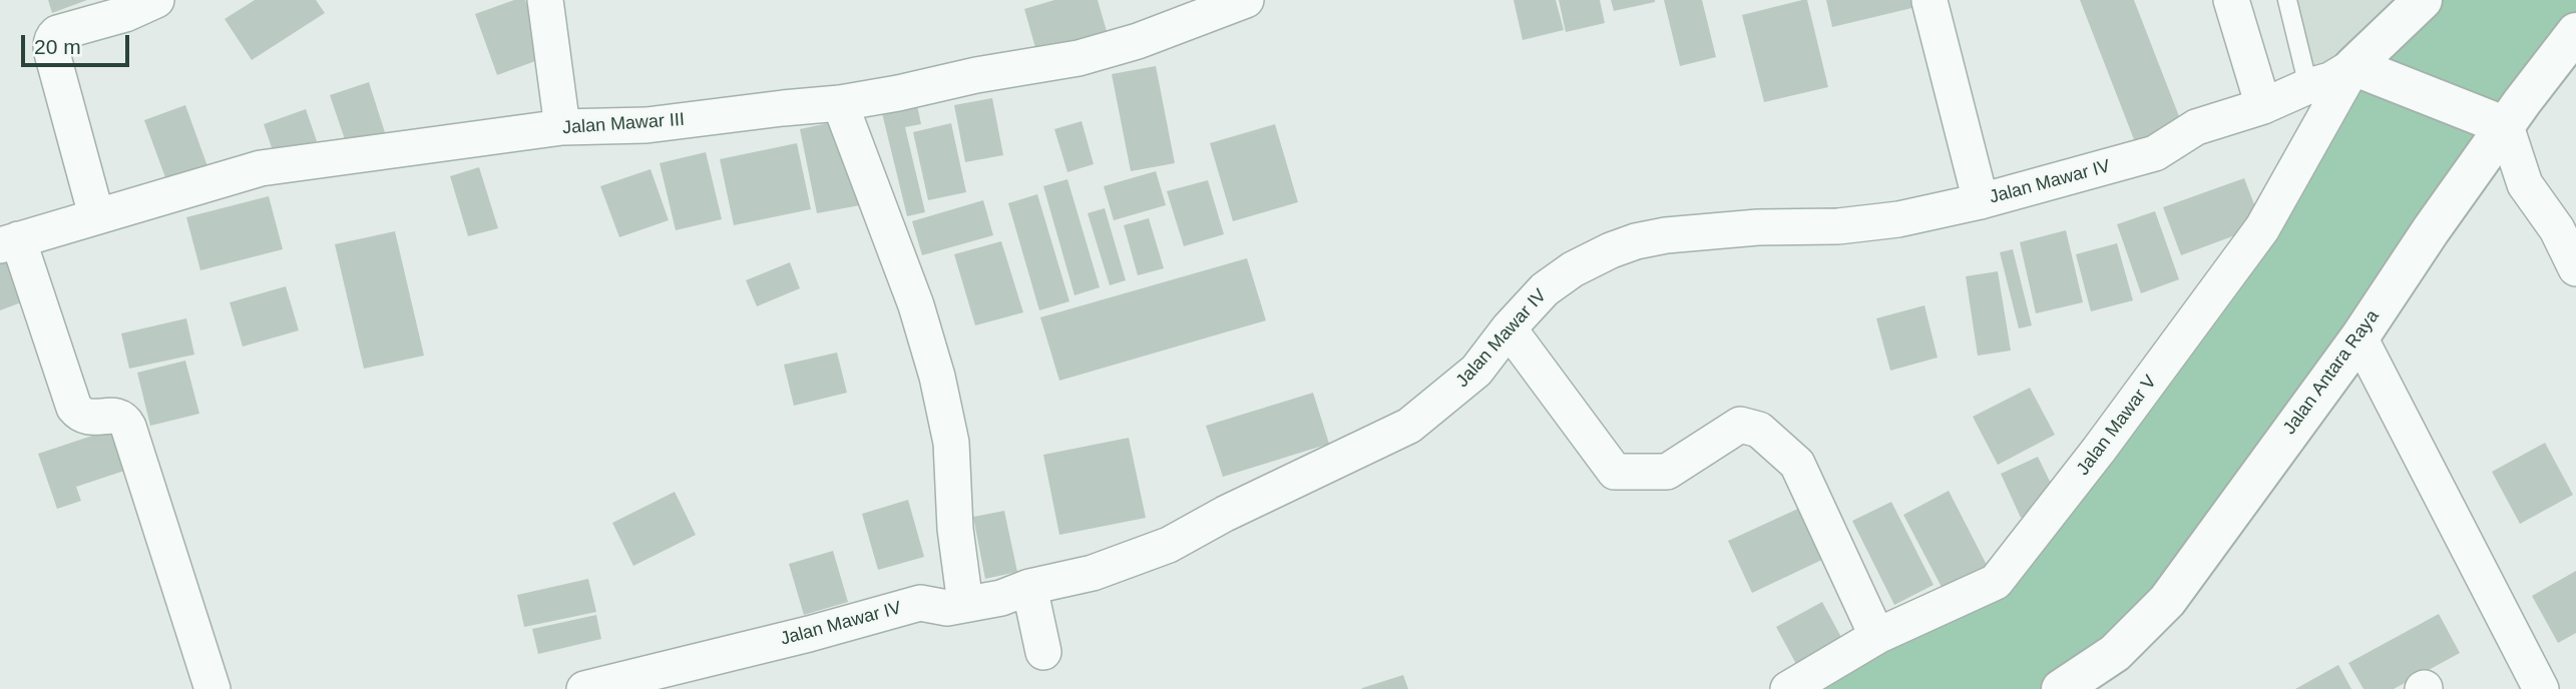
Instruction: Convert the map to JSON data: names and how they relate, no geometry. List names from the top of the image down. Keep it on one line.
{"streets":{"street":["Jalan Mawar III","Jalan Mawar IV","Jalan Antara Raya","Jalan Mawar V"]},"crossings":[["Jalan Mawar IV","Jalan Mawar V"]],"scale_bar":"20 m"}
